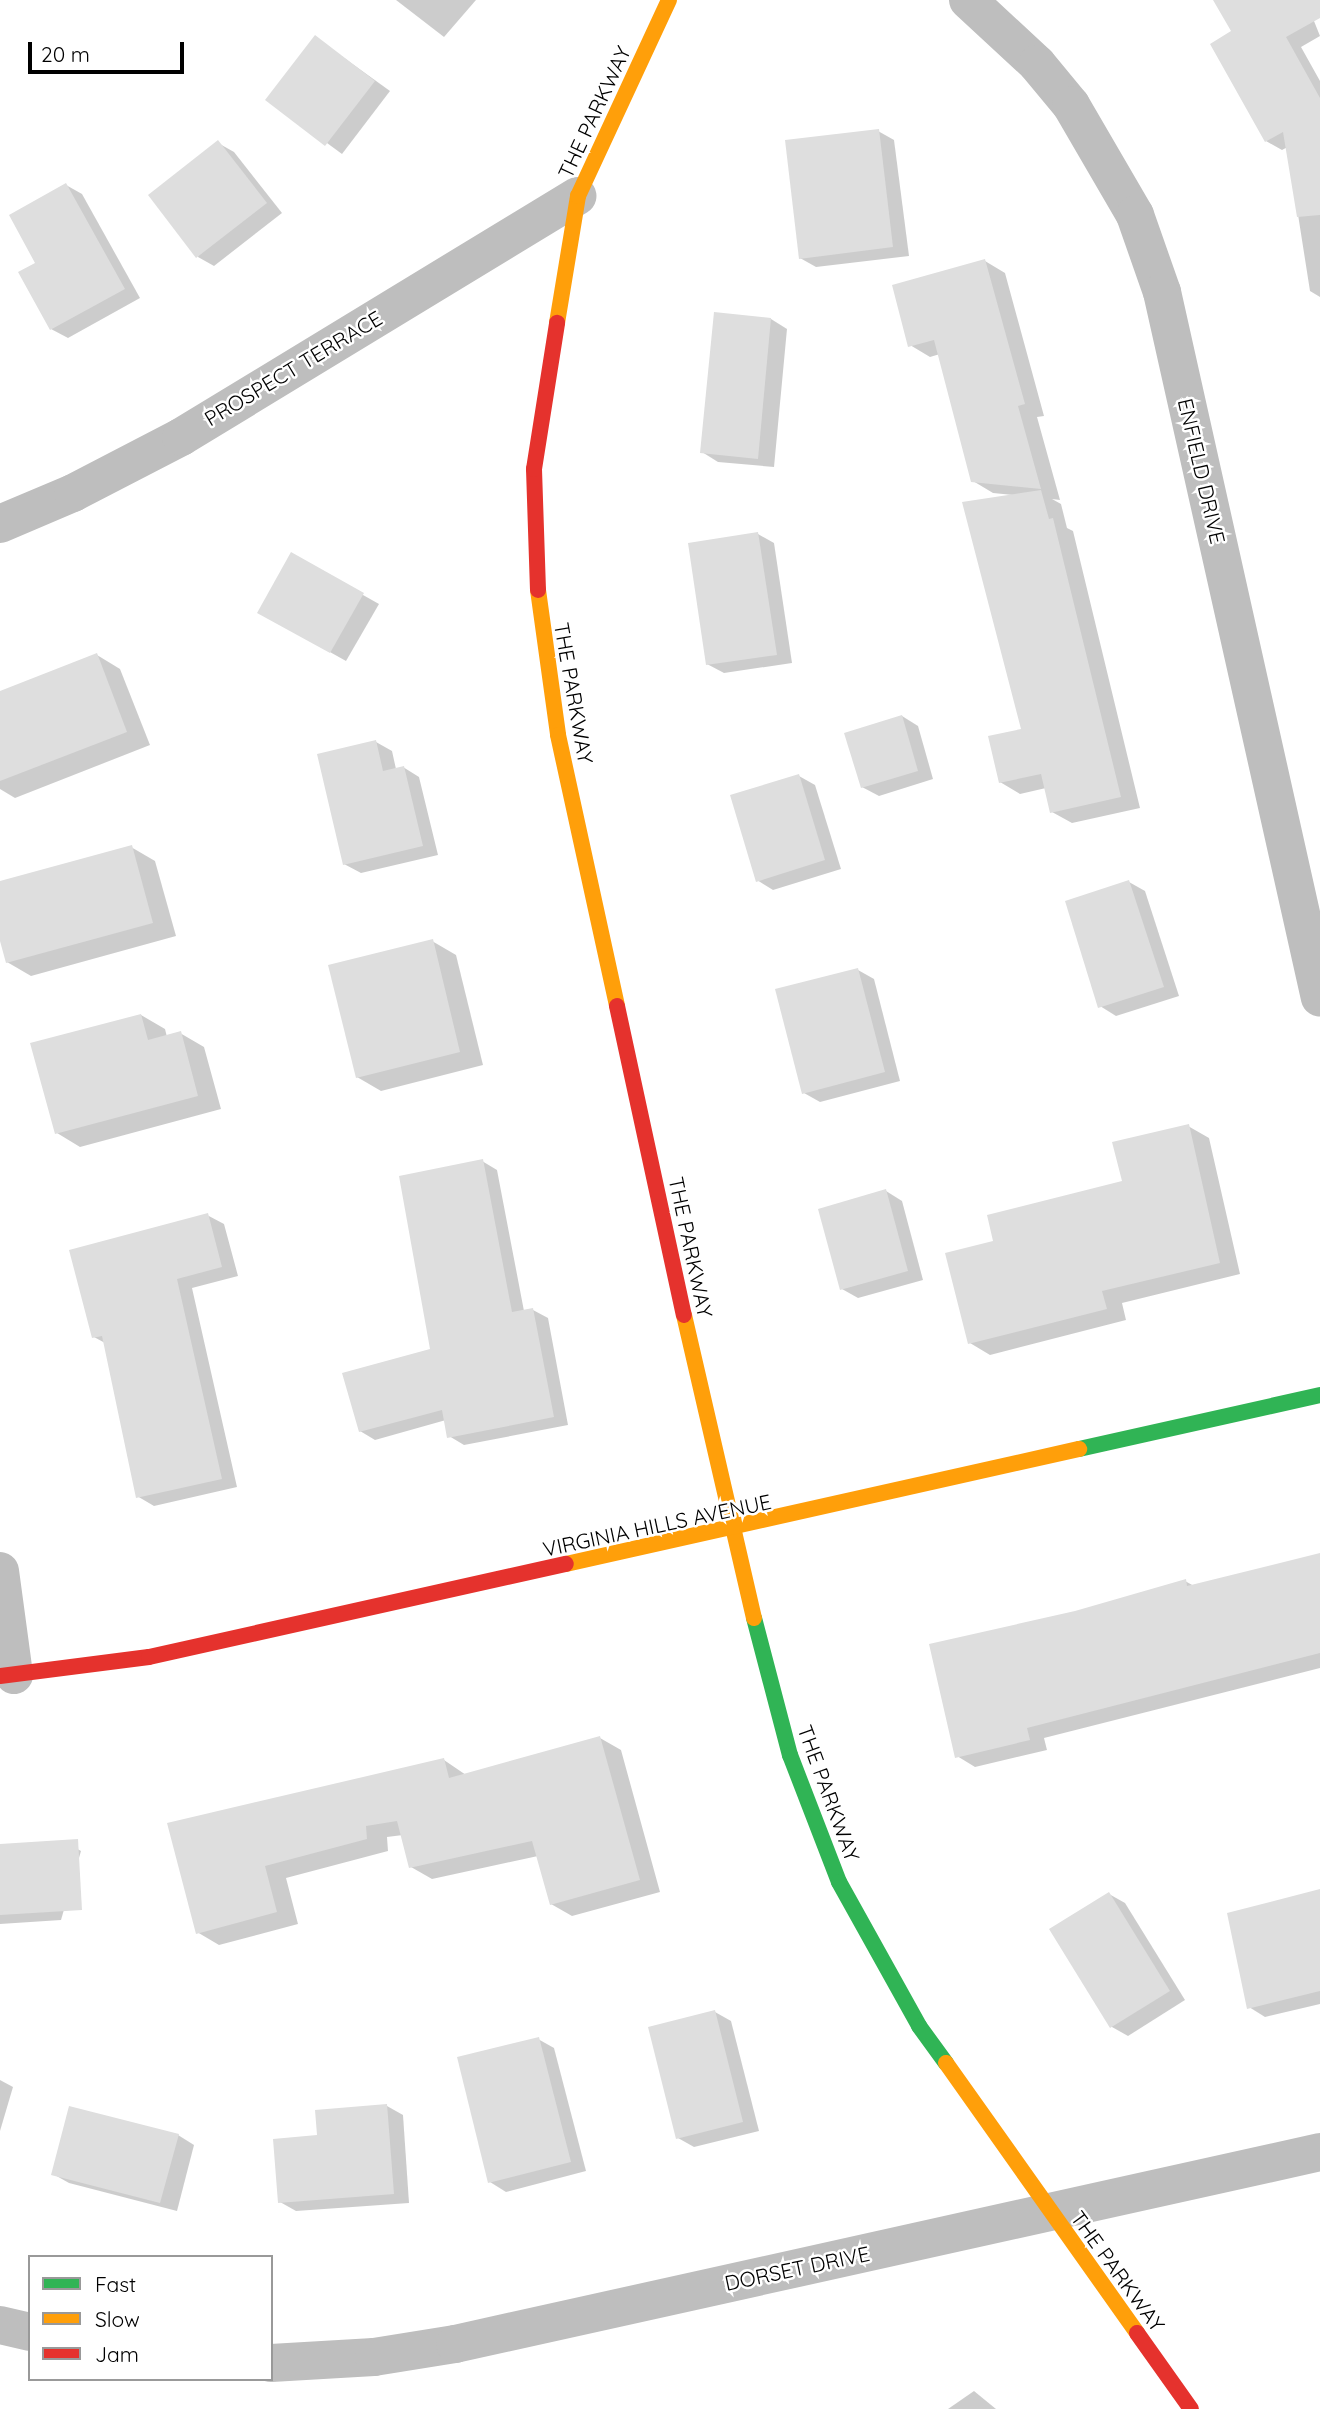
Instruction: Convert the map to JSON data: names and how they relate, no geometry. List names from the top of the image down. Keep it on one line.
{"streets":{"street":["THE PARKWAY","PROSPECT TERRACE","ENFIELD DRIVE","VIRGINIA HILLS AVENUE","DORSET DRIVE"]},"crossings":[["THE PARKWAY","PROSPECT TERRACE"],["THE PARKWAY","VIRGINIA HILLS AVENUE"],["THE PARKWAY","DORSET DRIVE"]],"legend":["Fast","Slow","Jam"],"scale_bar":"20 m"}
